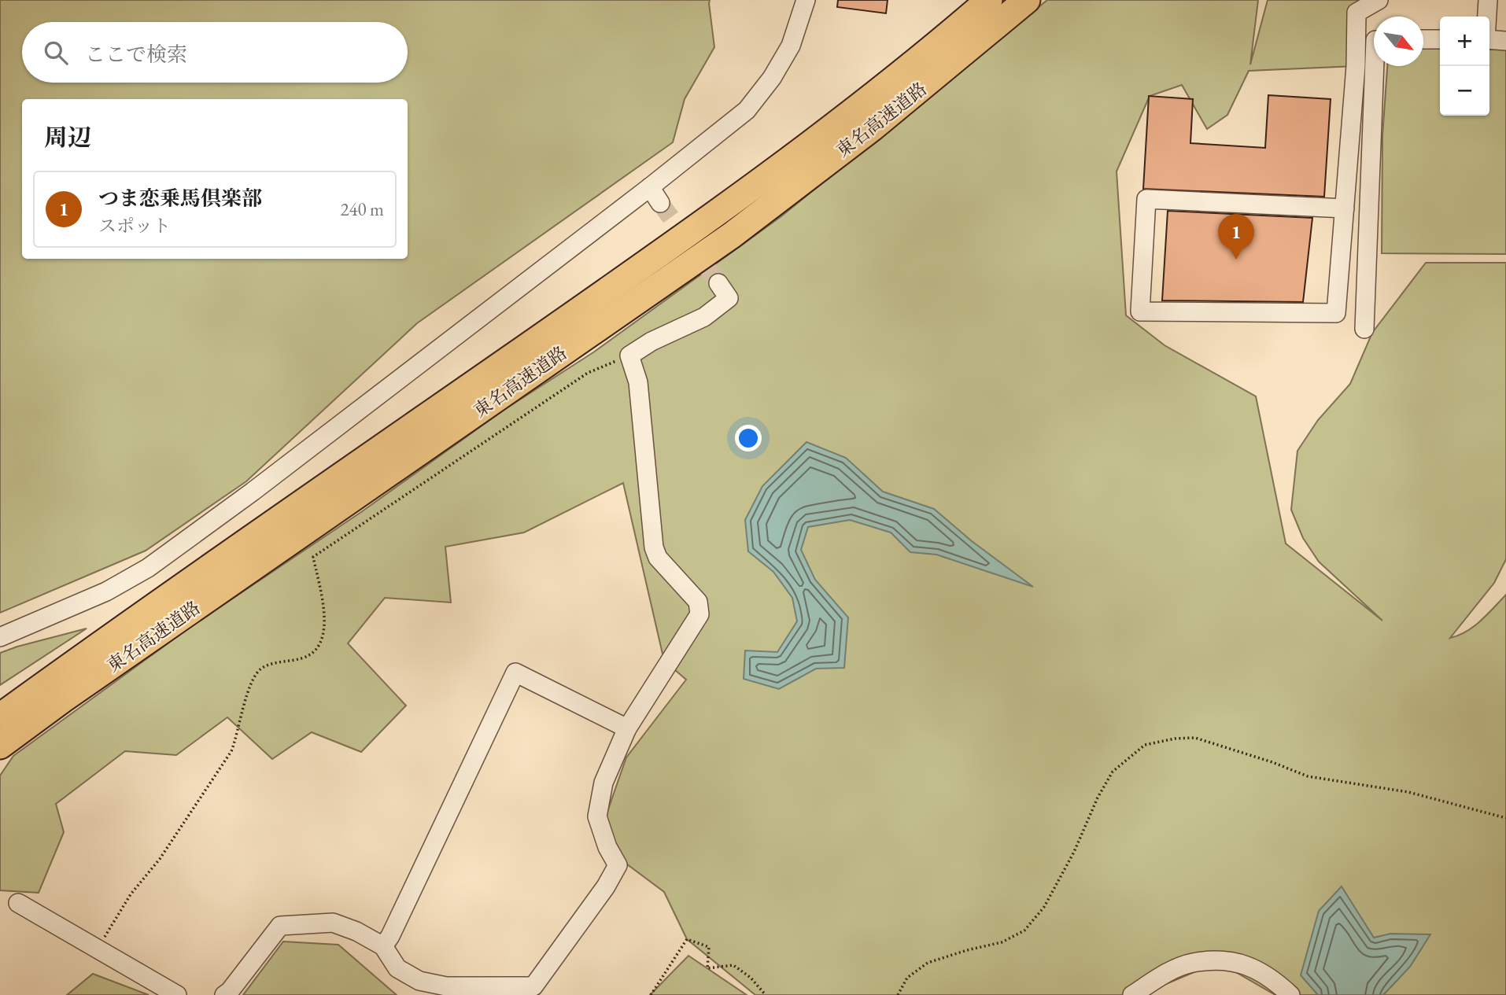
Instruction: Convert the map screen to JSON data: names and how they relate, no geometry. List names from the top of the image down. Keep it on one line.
{"streets":{"highway":["東名高速道路"]},"north":"bottom right","page":{"map_buttons":["+","−"],"search":"ここで検索","heading":"周辺","list":[{"mark":"1","name":"つま恋乗馬倶楽部","note":"スポット","value":"240 m"}],"pins":"1"}}
